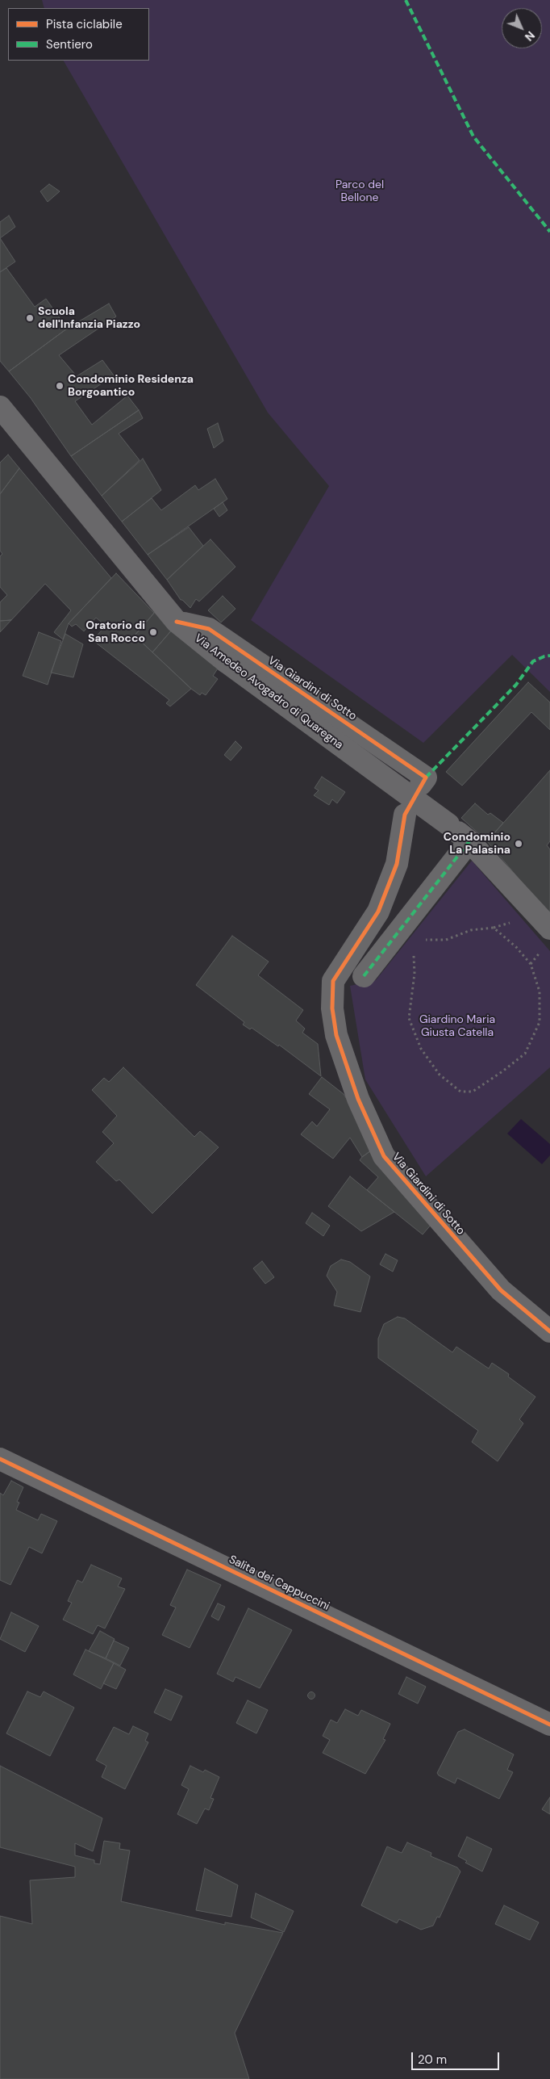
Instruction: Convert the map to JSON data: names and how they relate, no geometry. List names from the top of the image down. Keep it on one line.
{"streets":{"street":["Via Giardini di Sotto","Via Amedeo Avogadro di Quaregna","Salita dei Cappuccini"]},"crossings":[["Via Giardini di Sotto","Via Amedeo Avogadro di Quaregna"]],"parks":["Parco del Bellone","Giardino Maria Giusta Catella"],"places":["Scuola dell'Infanzia Piazzo","Condominio Residenza Borgoantico","Oratorio di San Rocco","Condominio La Palasina"],"legend":["Pista ciclabile","Sentiero"],"scale_bar":"20 m","north":"bottom right"}
